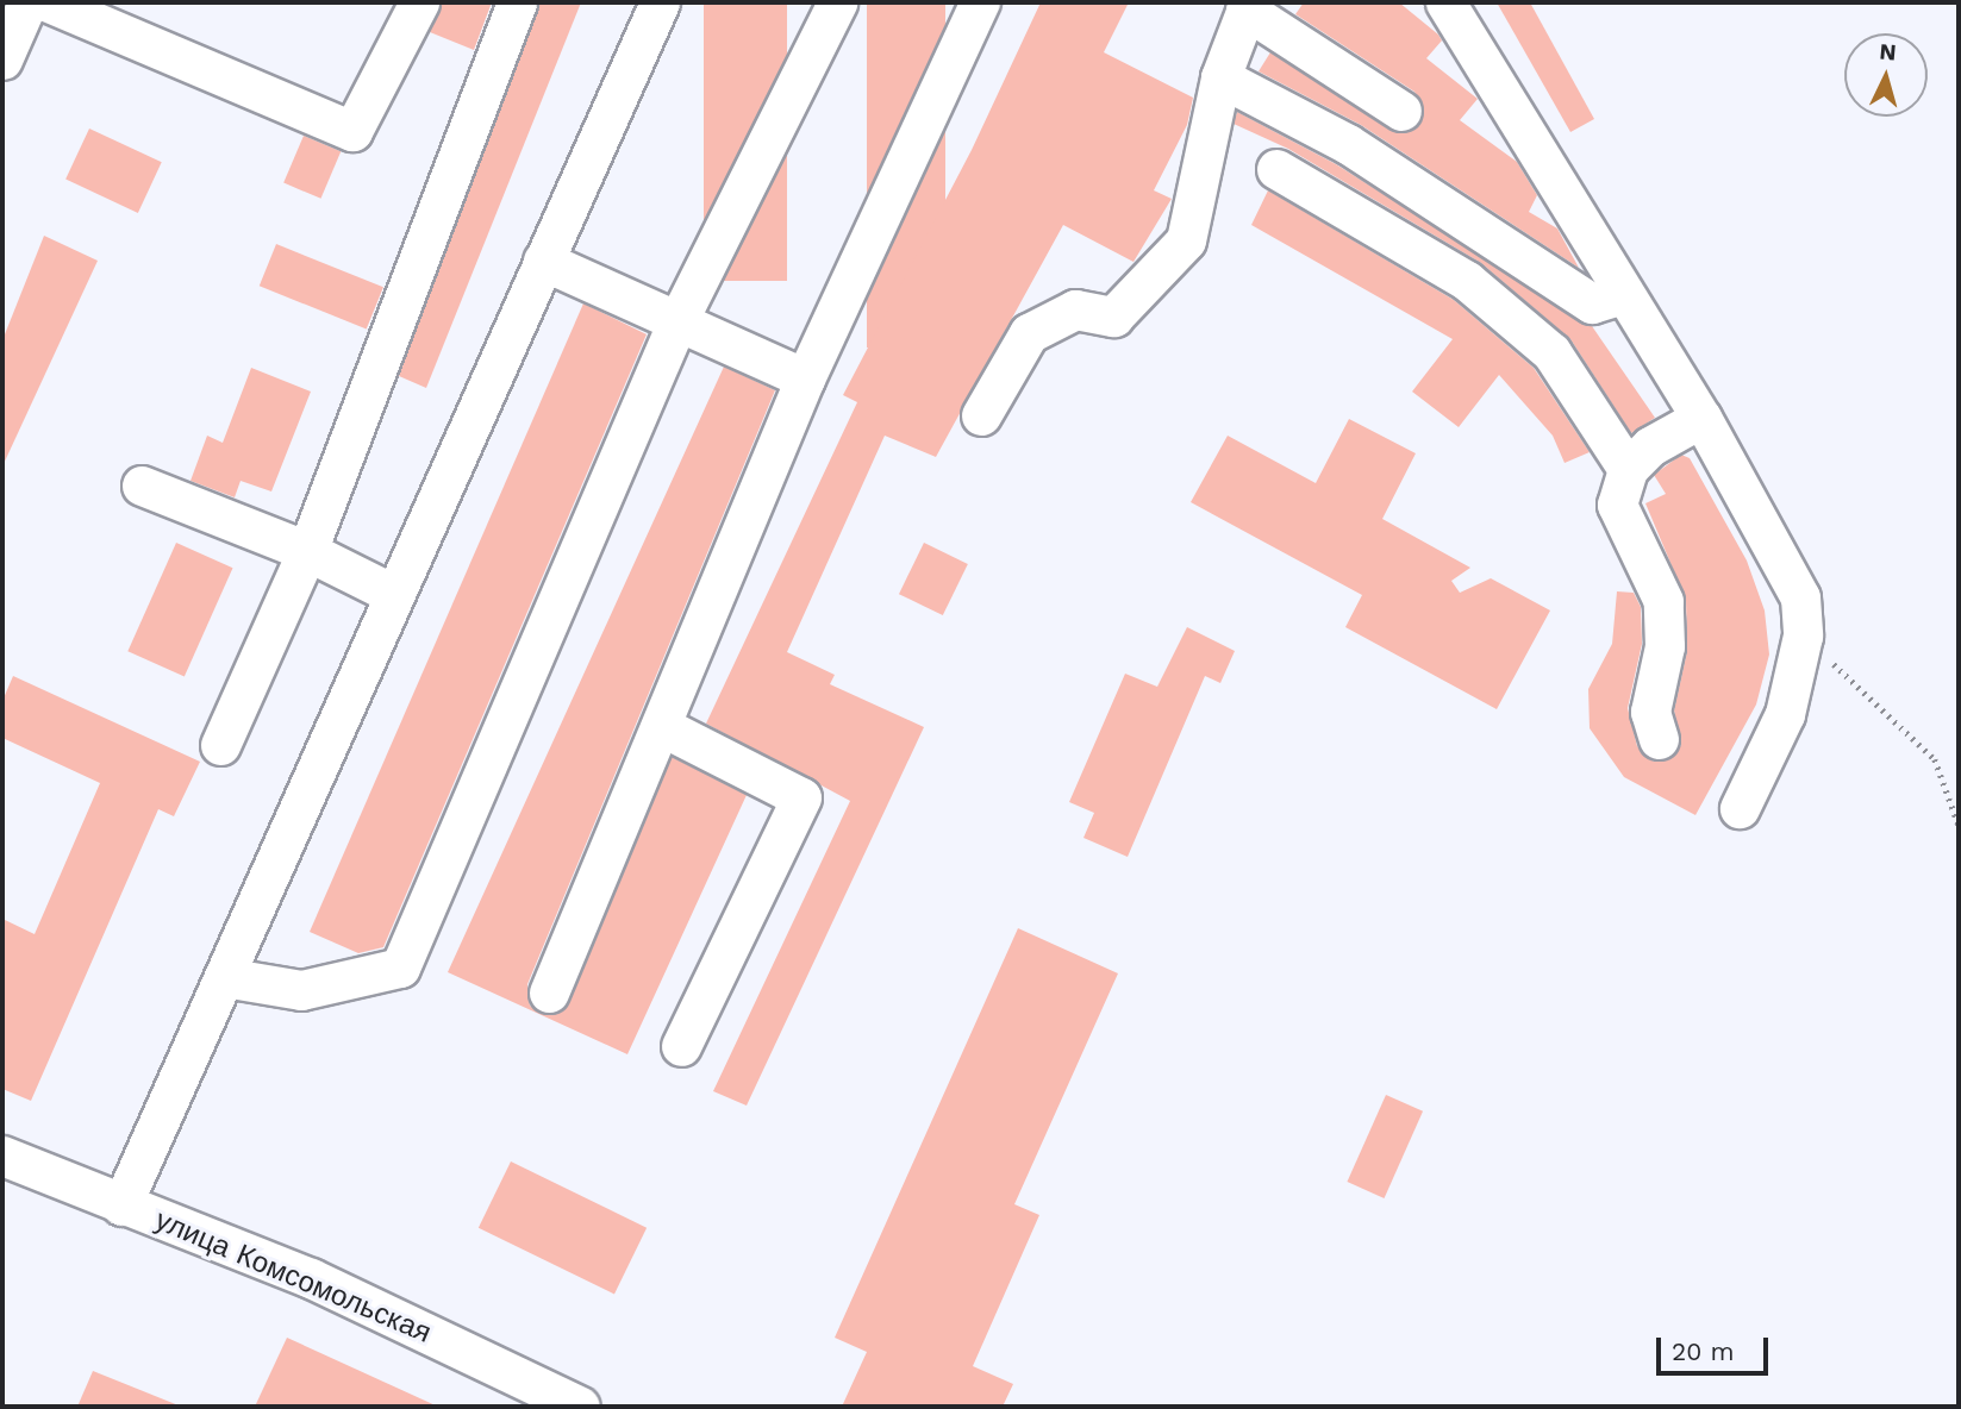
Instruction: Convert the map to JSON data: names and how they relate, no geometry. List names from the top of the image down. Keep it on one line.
{"streets":{"street":["улица Комсомольская"]},"scale_bar":"20 m","north":"top"}
